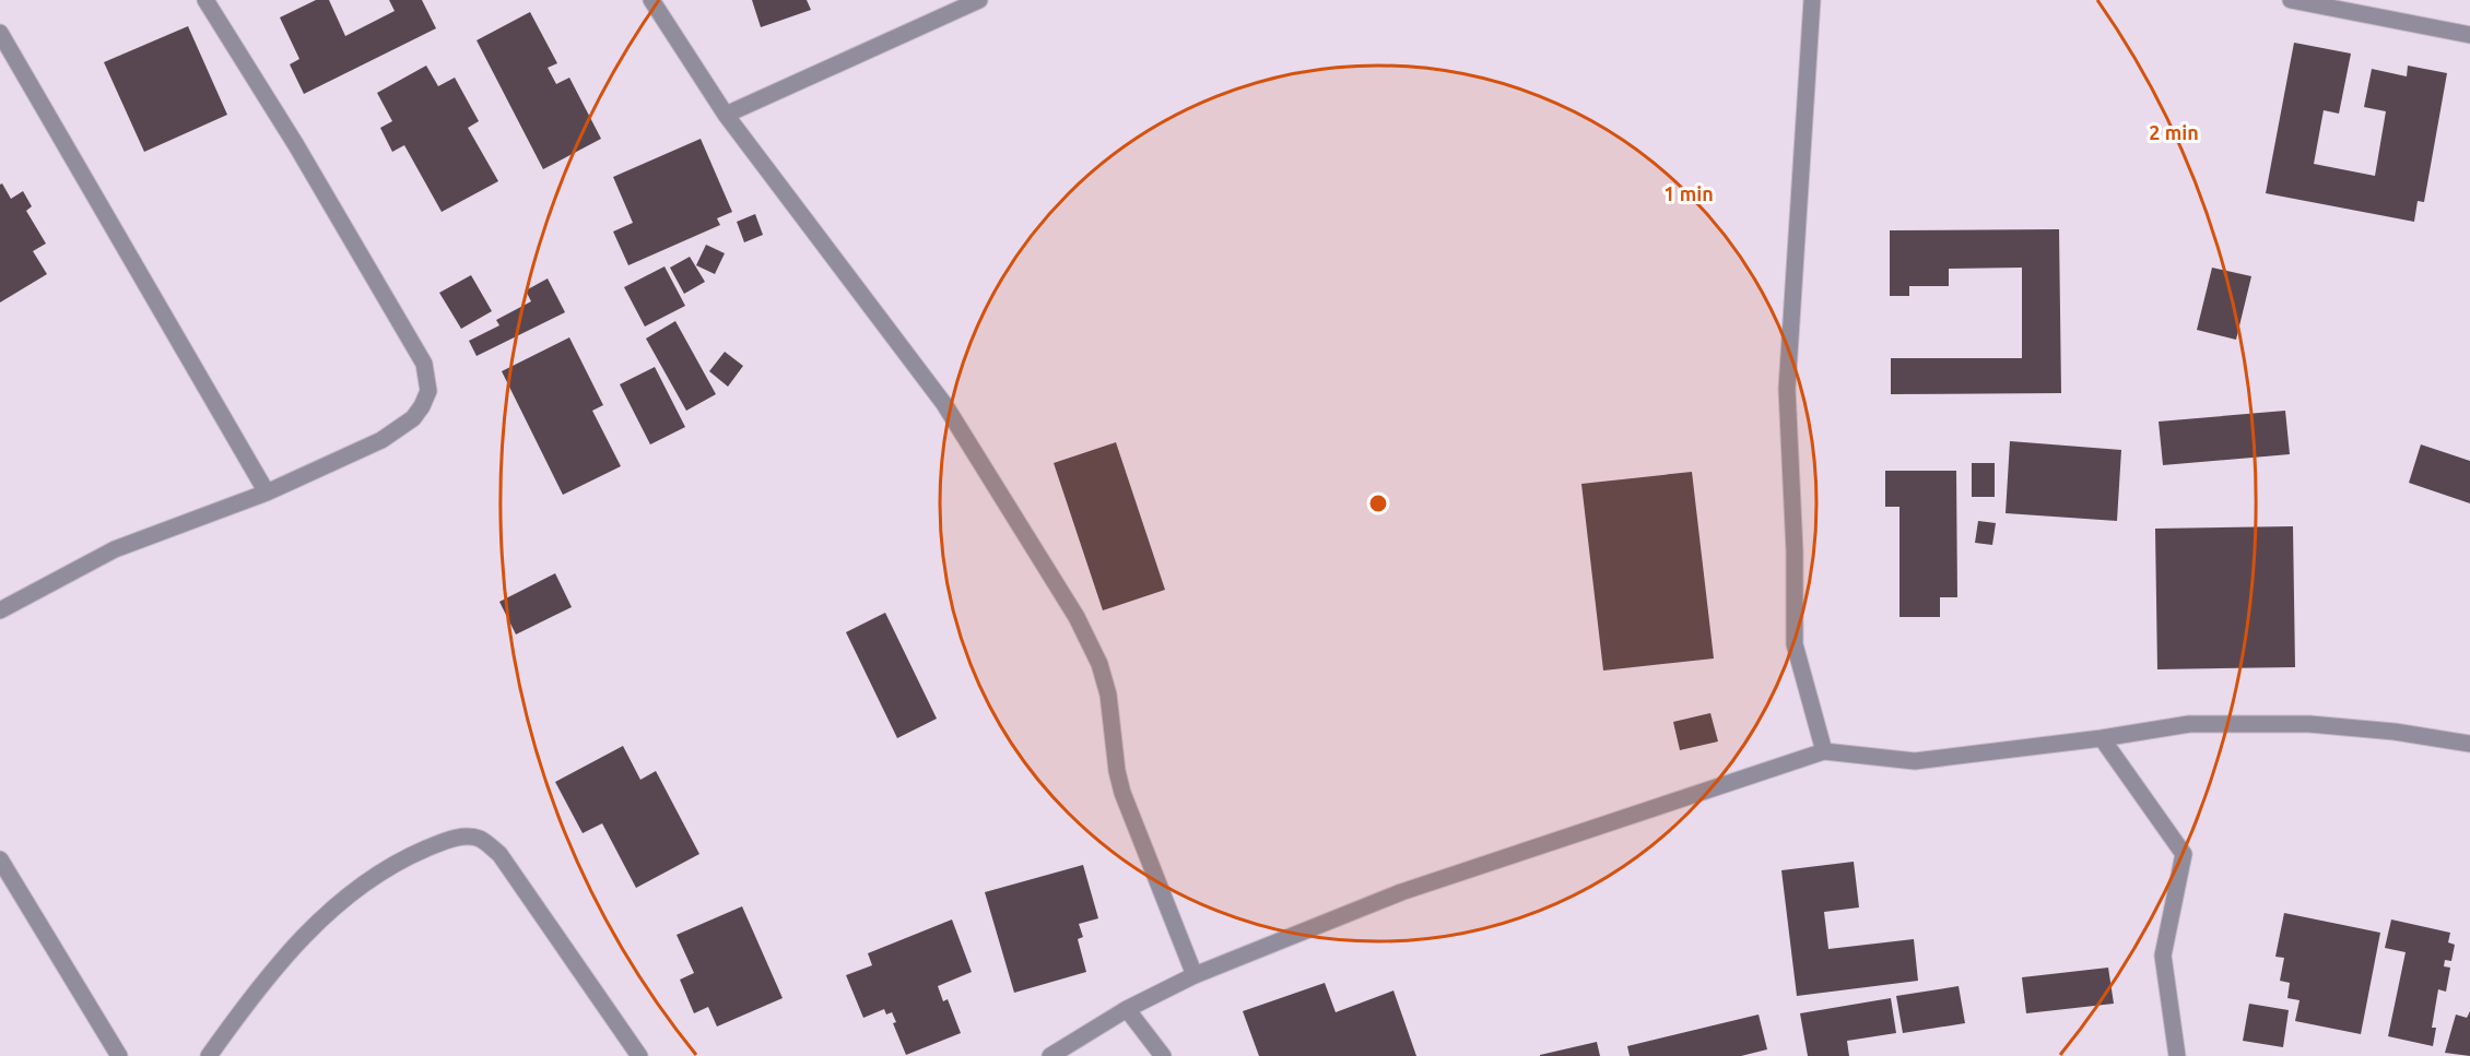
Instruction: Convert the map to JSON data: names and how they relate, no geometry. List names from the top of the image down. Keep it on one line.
{"rings":["2 min","1 min"]}
